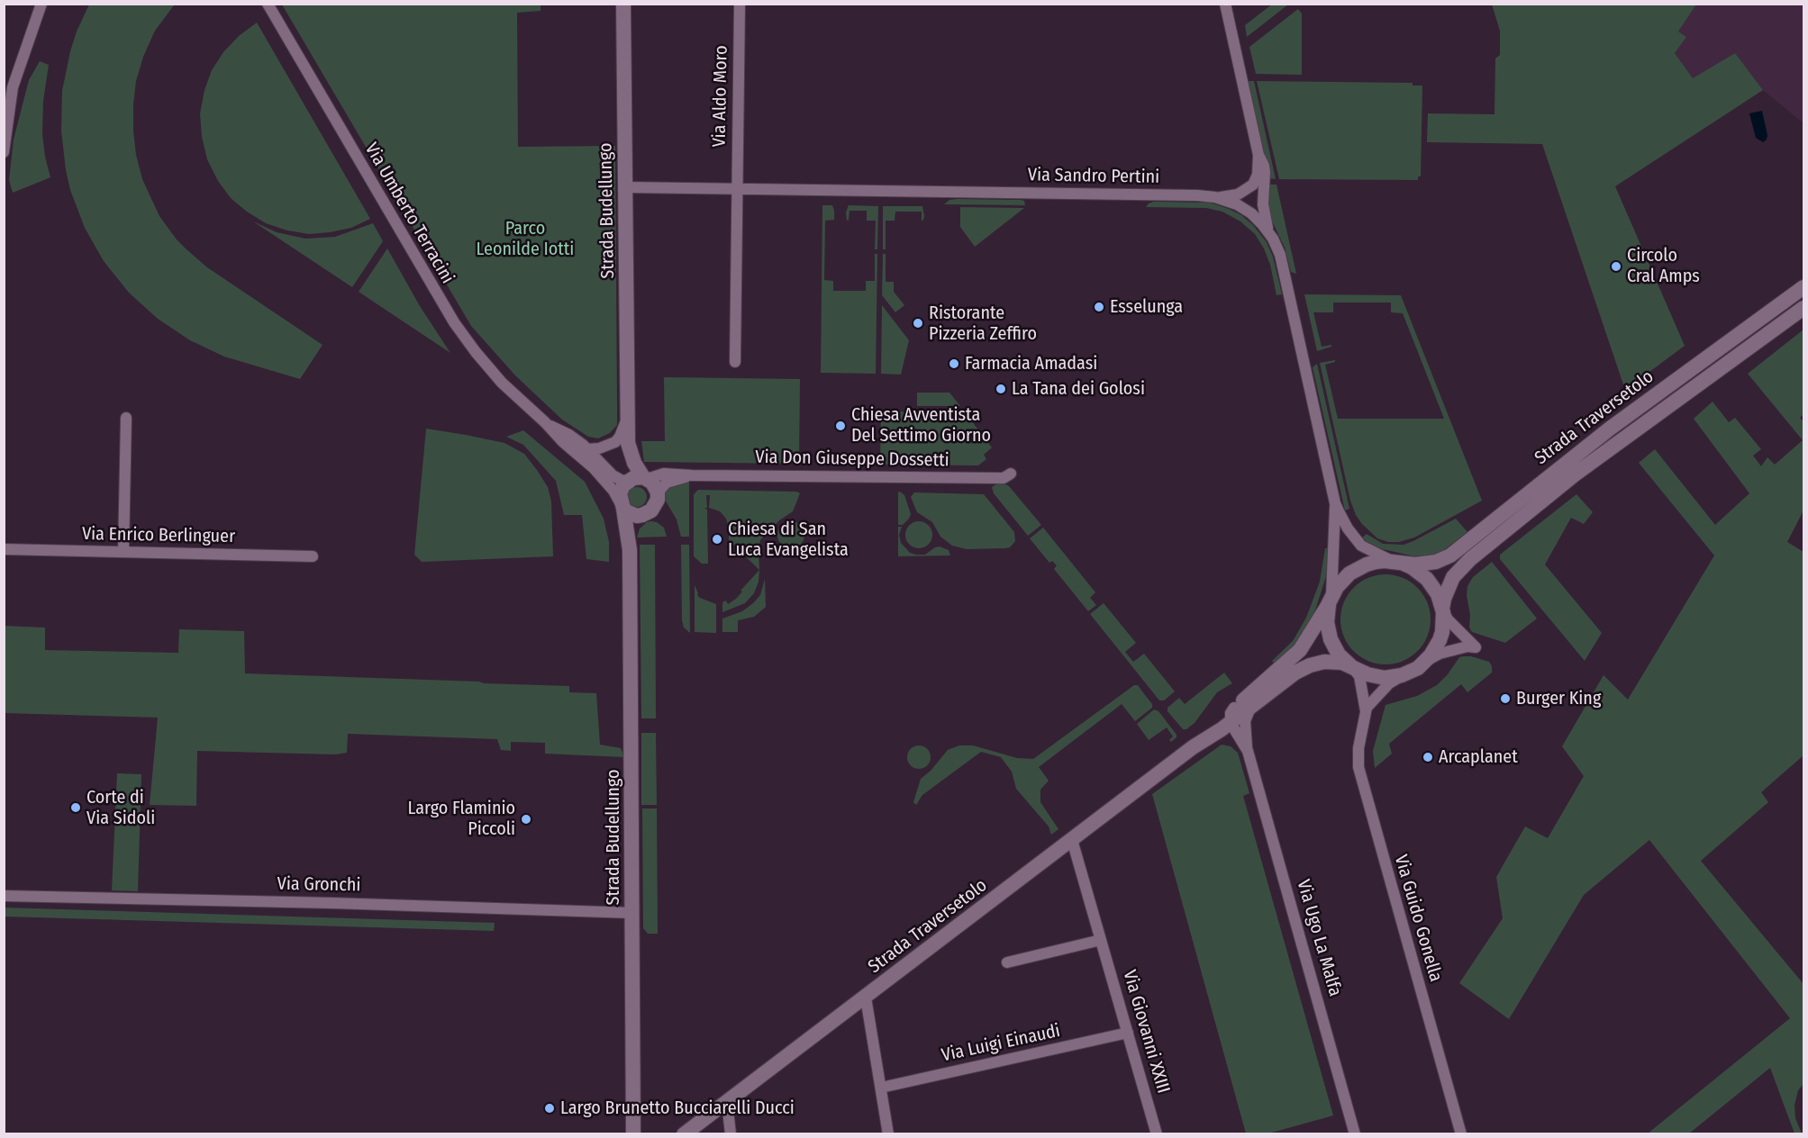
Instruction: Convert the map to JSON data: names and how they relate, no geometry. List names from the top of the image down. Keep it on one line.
{"streets":{"main road":["Strada Budellungo","Strada Traversetolo"],"street":["Via Aldo Moro","Via Sandro Pertini","Via Umberto Terracini","Via Don Giuseppe Dossetti","Via Enrico Berlinguer","Via Gronchi","Via Guido Gonella","Via Ugo La Malfa","Via Giovanni XXIII","Via Luigi Einaudi"]},"crossings":[["Via Aldo Moro","Via Sandro Pertini"],["Via Sandro Pertini","Strada Budellungo"],["Via Sandro Pertini","Strada Traversetolo"],["Via Sandro Pertini","Via Guido Gonella"],["Strada Budellungo","Via Umberto Terracini"],["Strada Budellungo","Via Gronchi"],["Strada Traversetolo","Via Guido Gonella"],["Strada Traversetolo","Via Ugo La Malfa"],["Strada Traversetolo","Via Giovanni XXIII"],["Via Giovanni XXIII","Via Luigi Einaudi"]],"parks":["Parco Leonilde Iotti"],"places":["Circolo Cral Amps","Esselunga","Ristorante Pizzeria Zeffiro","Farmacia Amadasi","La Tana dei Golosi","Chiesa Avventista Del Settimo Giorno","Chiesa di San Luca Evangelista","Burger King","Arcaplanet","Corte di Via Sidoli","Largo Flaminio Piccoli","Largo Brunetto Bucciarelli Ducci"]}
